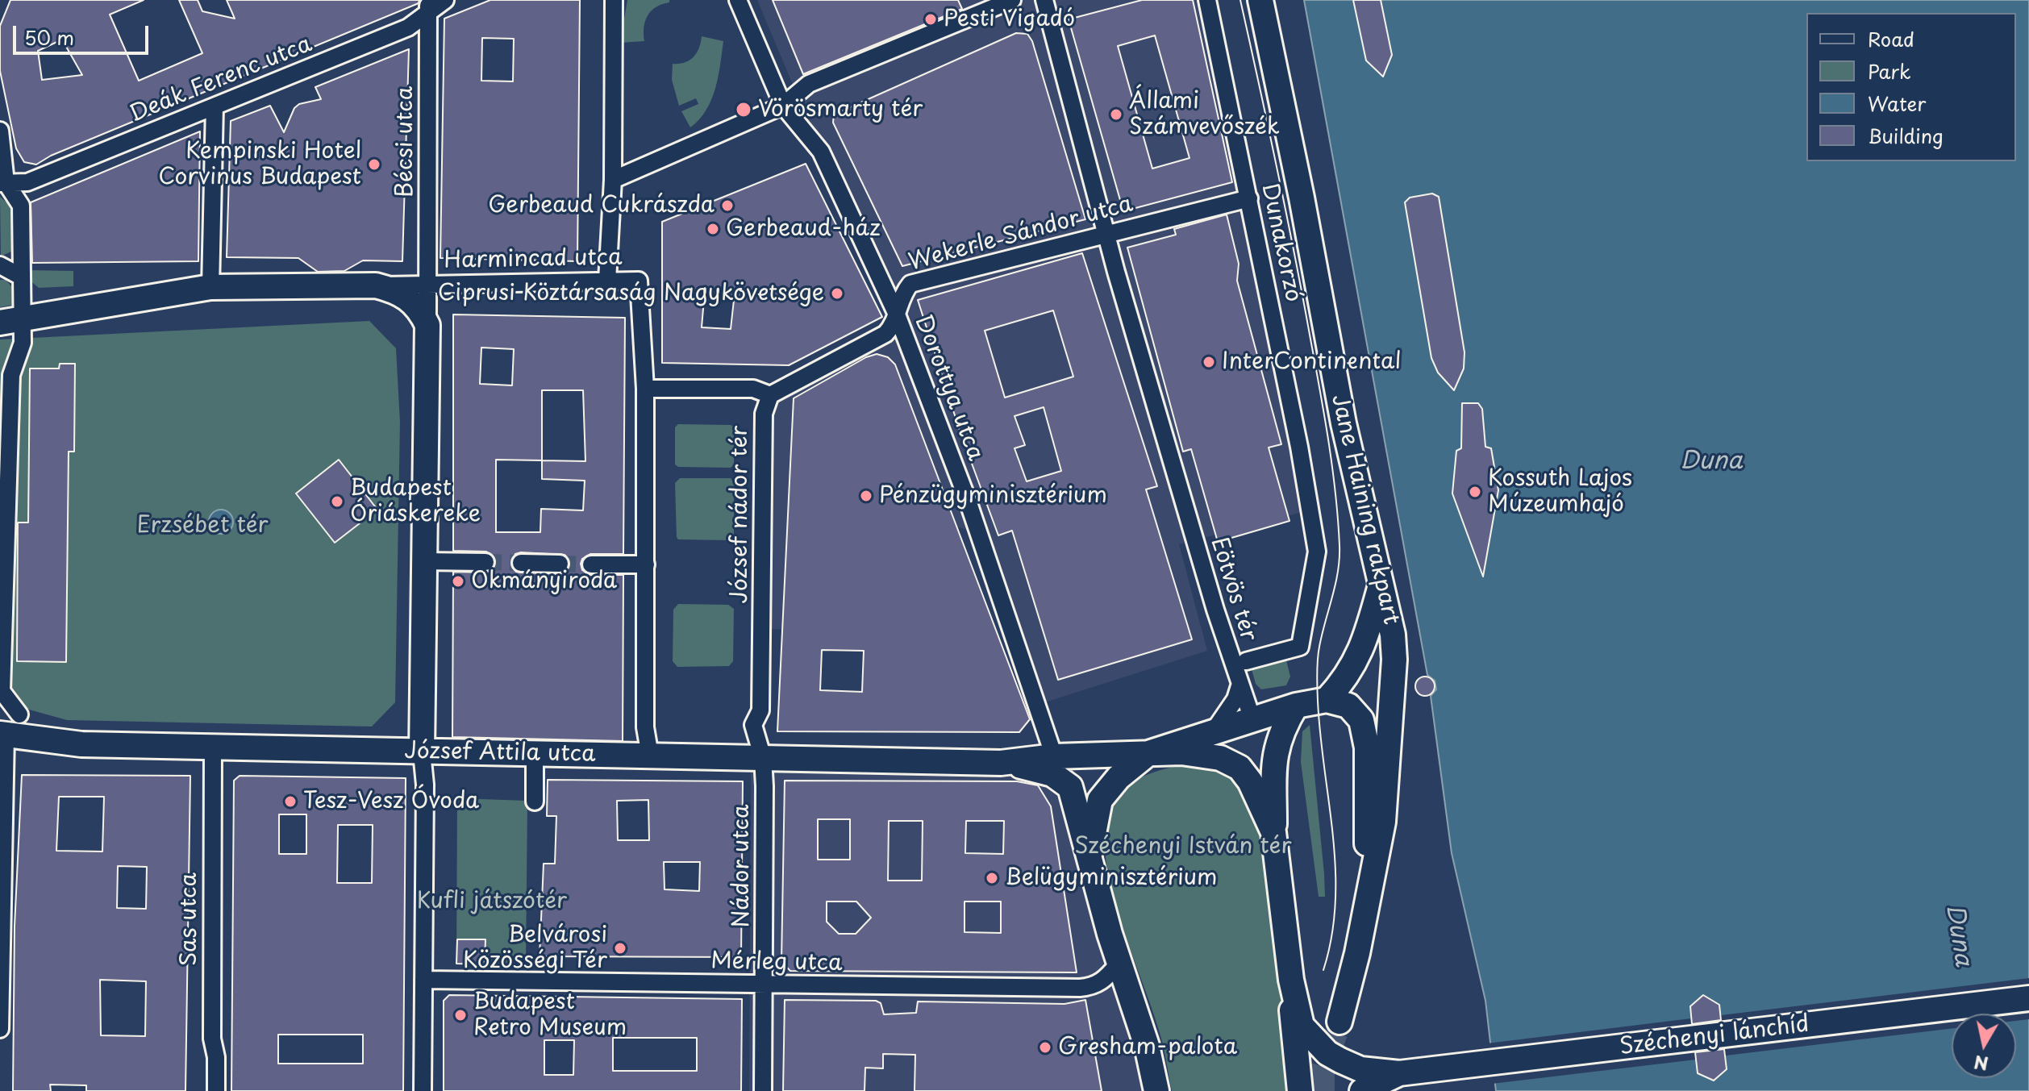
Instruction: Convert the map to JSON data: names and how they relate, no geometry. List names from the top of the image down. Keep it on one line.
{"streets":{"street":["Deák Ferenc utca","Bécsi utca","Wekerle Sándor utca","Dunakorzó","Harmincad utca","Dorottya utca","Jane Haining rakpart","József nádor tér","Eötvös tér","József Attila utca","Nádor utca","Sas utca","Mérleg utca","Széchenyi lánchíd"]},"crossings":[["Deák Ferenc utca","Bécsi utca"],["Bécsi utca","Harmincad utca"],["Wekerle Sándor utca","Dunakorzó"],["Wekerle Sándor utca","Dorottya utca"],["Wekerle Sándor utca","József nádor tér"],["Wekerle Sándor utca","Eötvös tér"],["Dunakorzó","Eötvös tér"],["József nádor tér","József Attila utca"],["József nádor tér","Nádor utca"],["József Attila utca","Nádor utca"],["József Attila utca","Sas utca"],["Nádor utca","Mérleg utca"]],"water":["Duna"],"parks":["Erzsébet tér","Széchenyi István tér","Kufli játszótér"],"places":["Pesti Vigadó","Vörösmarty tér","Állami Számvevőszék","Kempinski Hotel Corvinus Budapest","Gerbeaud Cukrászda","Gerbeaud-ház","Ciprusi Köztársaság Nagykövetsége","InterContinental","Kossuth Lajos Múzeumhajó","Pénzügyminisztérium","Budapest Óriáskereke","Okmányiroda","Tesz-Vesz Óvoda","Belügyminisztérium","Belvárosi Közösségi Tér","Budapest Retro Museum","Gresham-palota"],"legend":["Road","Park","Water","Building"],"scale_bar":"50 m","north":"bottom"}
